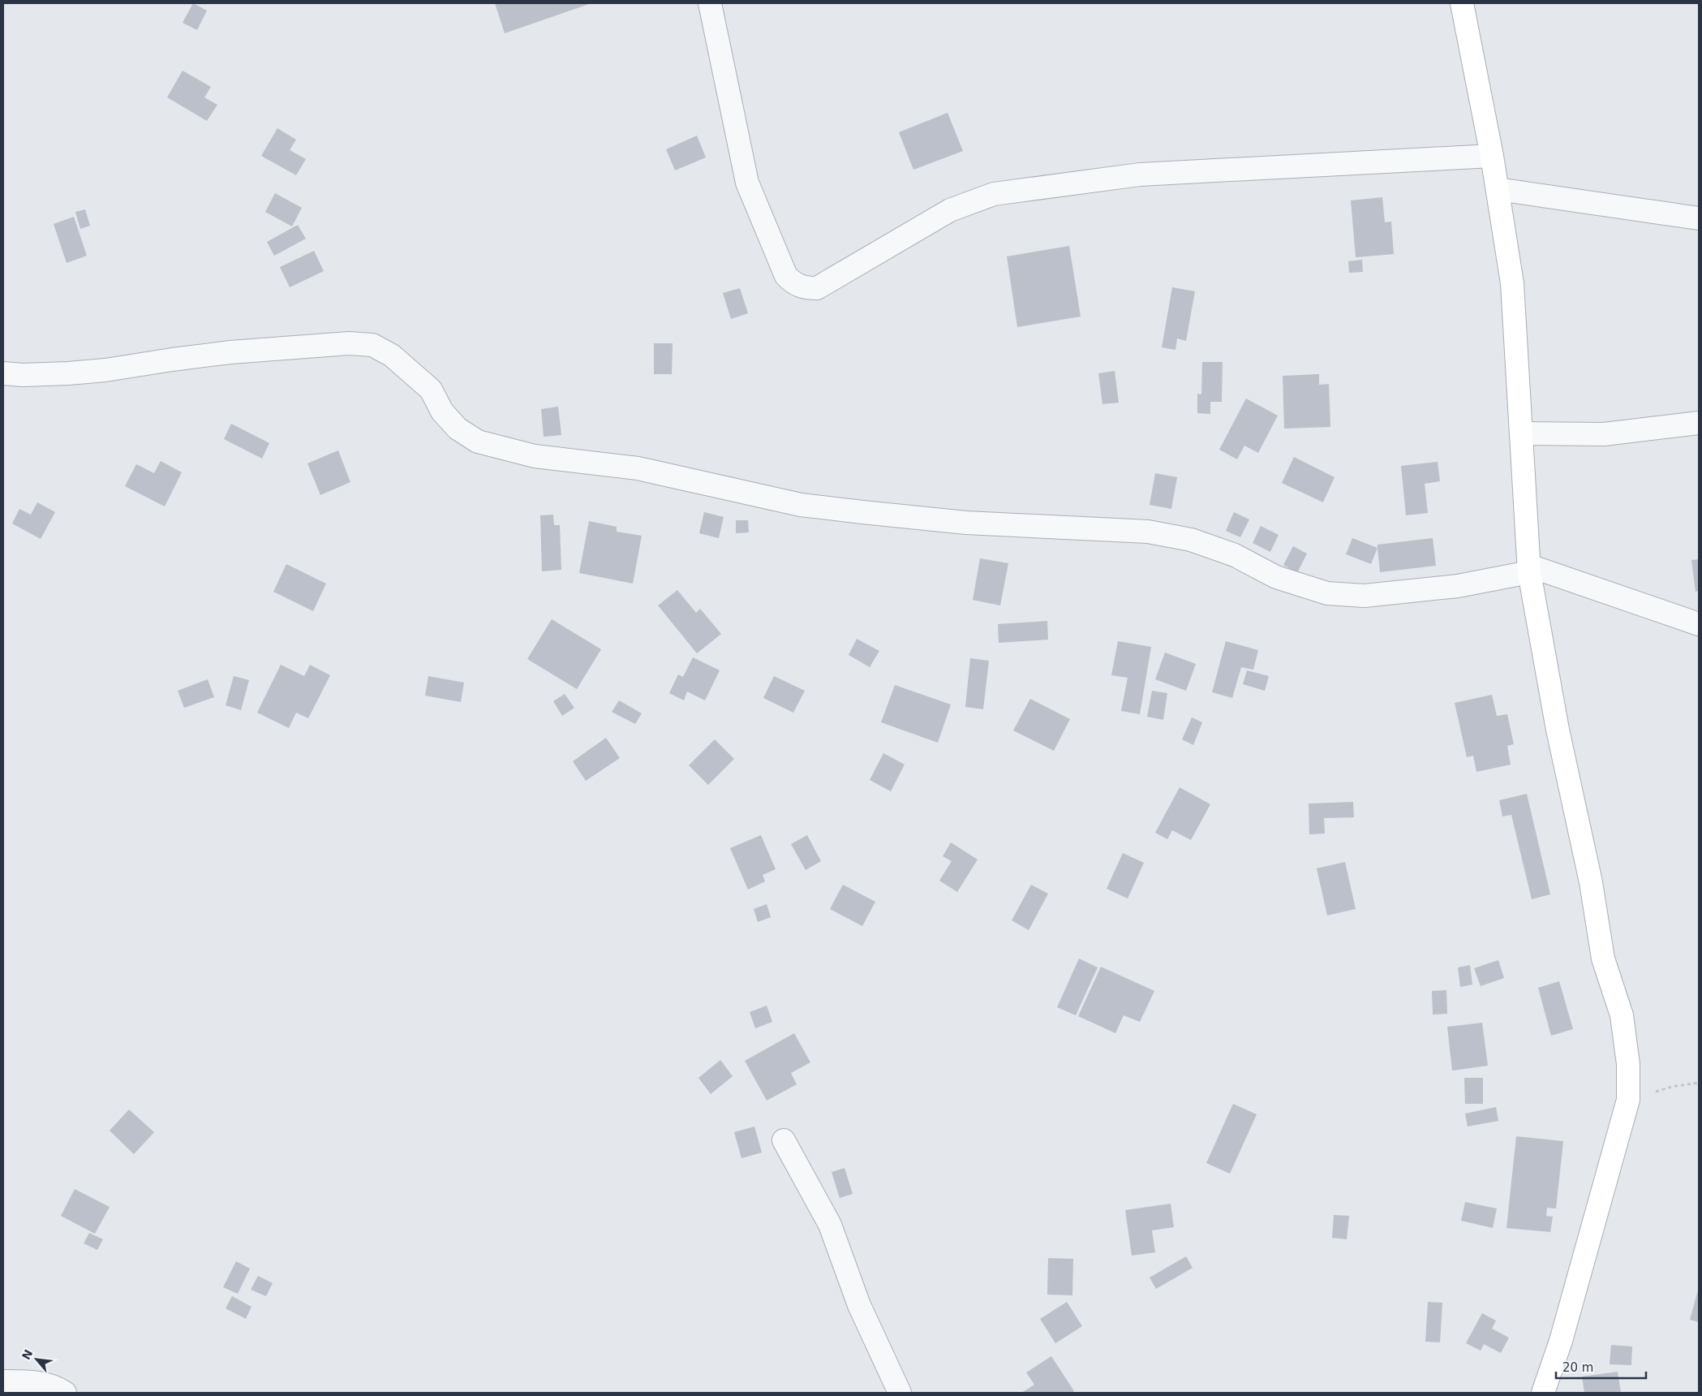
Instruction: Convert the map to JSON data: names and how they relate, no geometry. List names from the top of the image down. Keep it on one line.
{"scale_bar":"20 m","north":"top left"}
